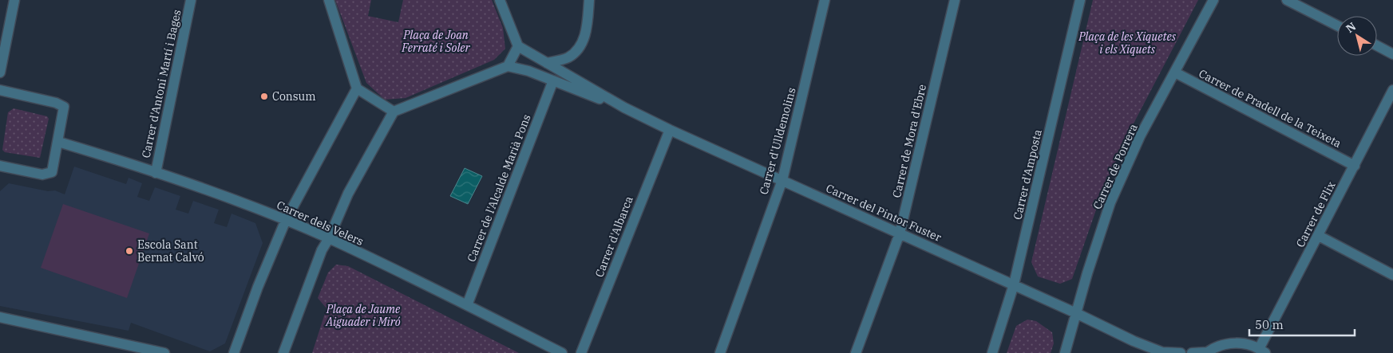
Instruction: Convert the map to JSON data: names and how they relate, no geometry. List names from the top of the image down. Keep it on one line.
{"streets":{"street":["Carrer d'Antoni Martí i Bages","Carrer de Pradell de la Teixeta","Carrer d'Ulldemolins","Carrer de Mora d'Ebre","Carrer de Porrera","Carrer d'Amposta","Carrer de l'Alcalde Marià Pons","Carrer del Pintor Fuster","Carrer de Flix","Carrer dels Velers","Carrer d'Albarca"]},"crossings":[["Carrer d'Antoni Martí i Bages","Carrer dels Velers"],["Carrer de Pradell de la Teixeta","Carrer de Porrera"],["Carrer de Pradell de la Teixeta","Carrer de Flix"],["Carrer d'Ulldemolins","Carrer del Pintor Fuster"],["Carrer de Mora d'Ebre","Carrer del Pintor Fuster"],["Carrer de Porrera","Carrer del Pintor Fuster"],["Carrer d'Amposta","Carrer del Pintor Fuster"],["Carrer de l'Alcalde Marià Pons","Carrer del Pintor Fuster"],["Carrer de l'Alcalde Marià Pons","Carrer dels Velers"],["Carrer del Pintor Fuster","Carrer d'Albarca"]],"parks":["Plaça de Joan Ferraté i Soler","Plaça de les Xiquetes i els Xiquets","Plaça de Jaume Aiguader i Miró"],"places":["Consum","Escola Sant Bernat Calvó"],"scale_bar":"50 m","north":"top left"}
